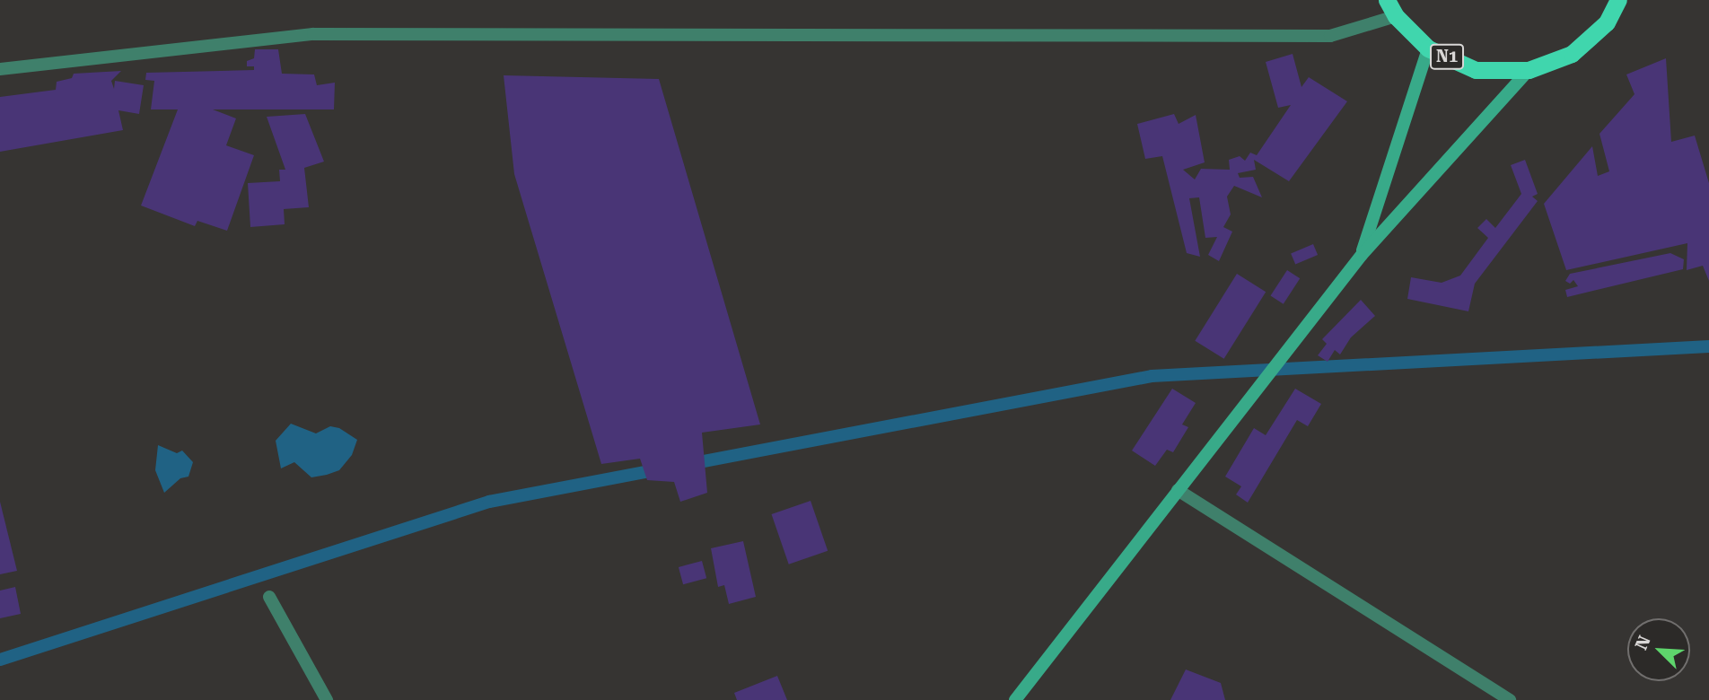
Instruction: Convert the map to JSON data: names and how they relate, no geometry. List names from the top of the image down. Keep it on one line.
{"streets":{"highway":["N1"]},"north":"top left"}
